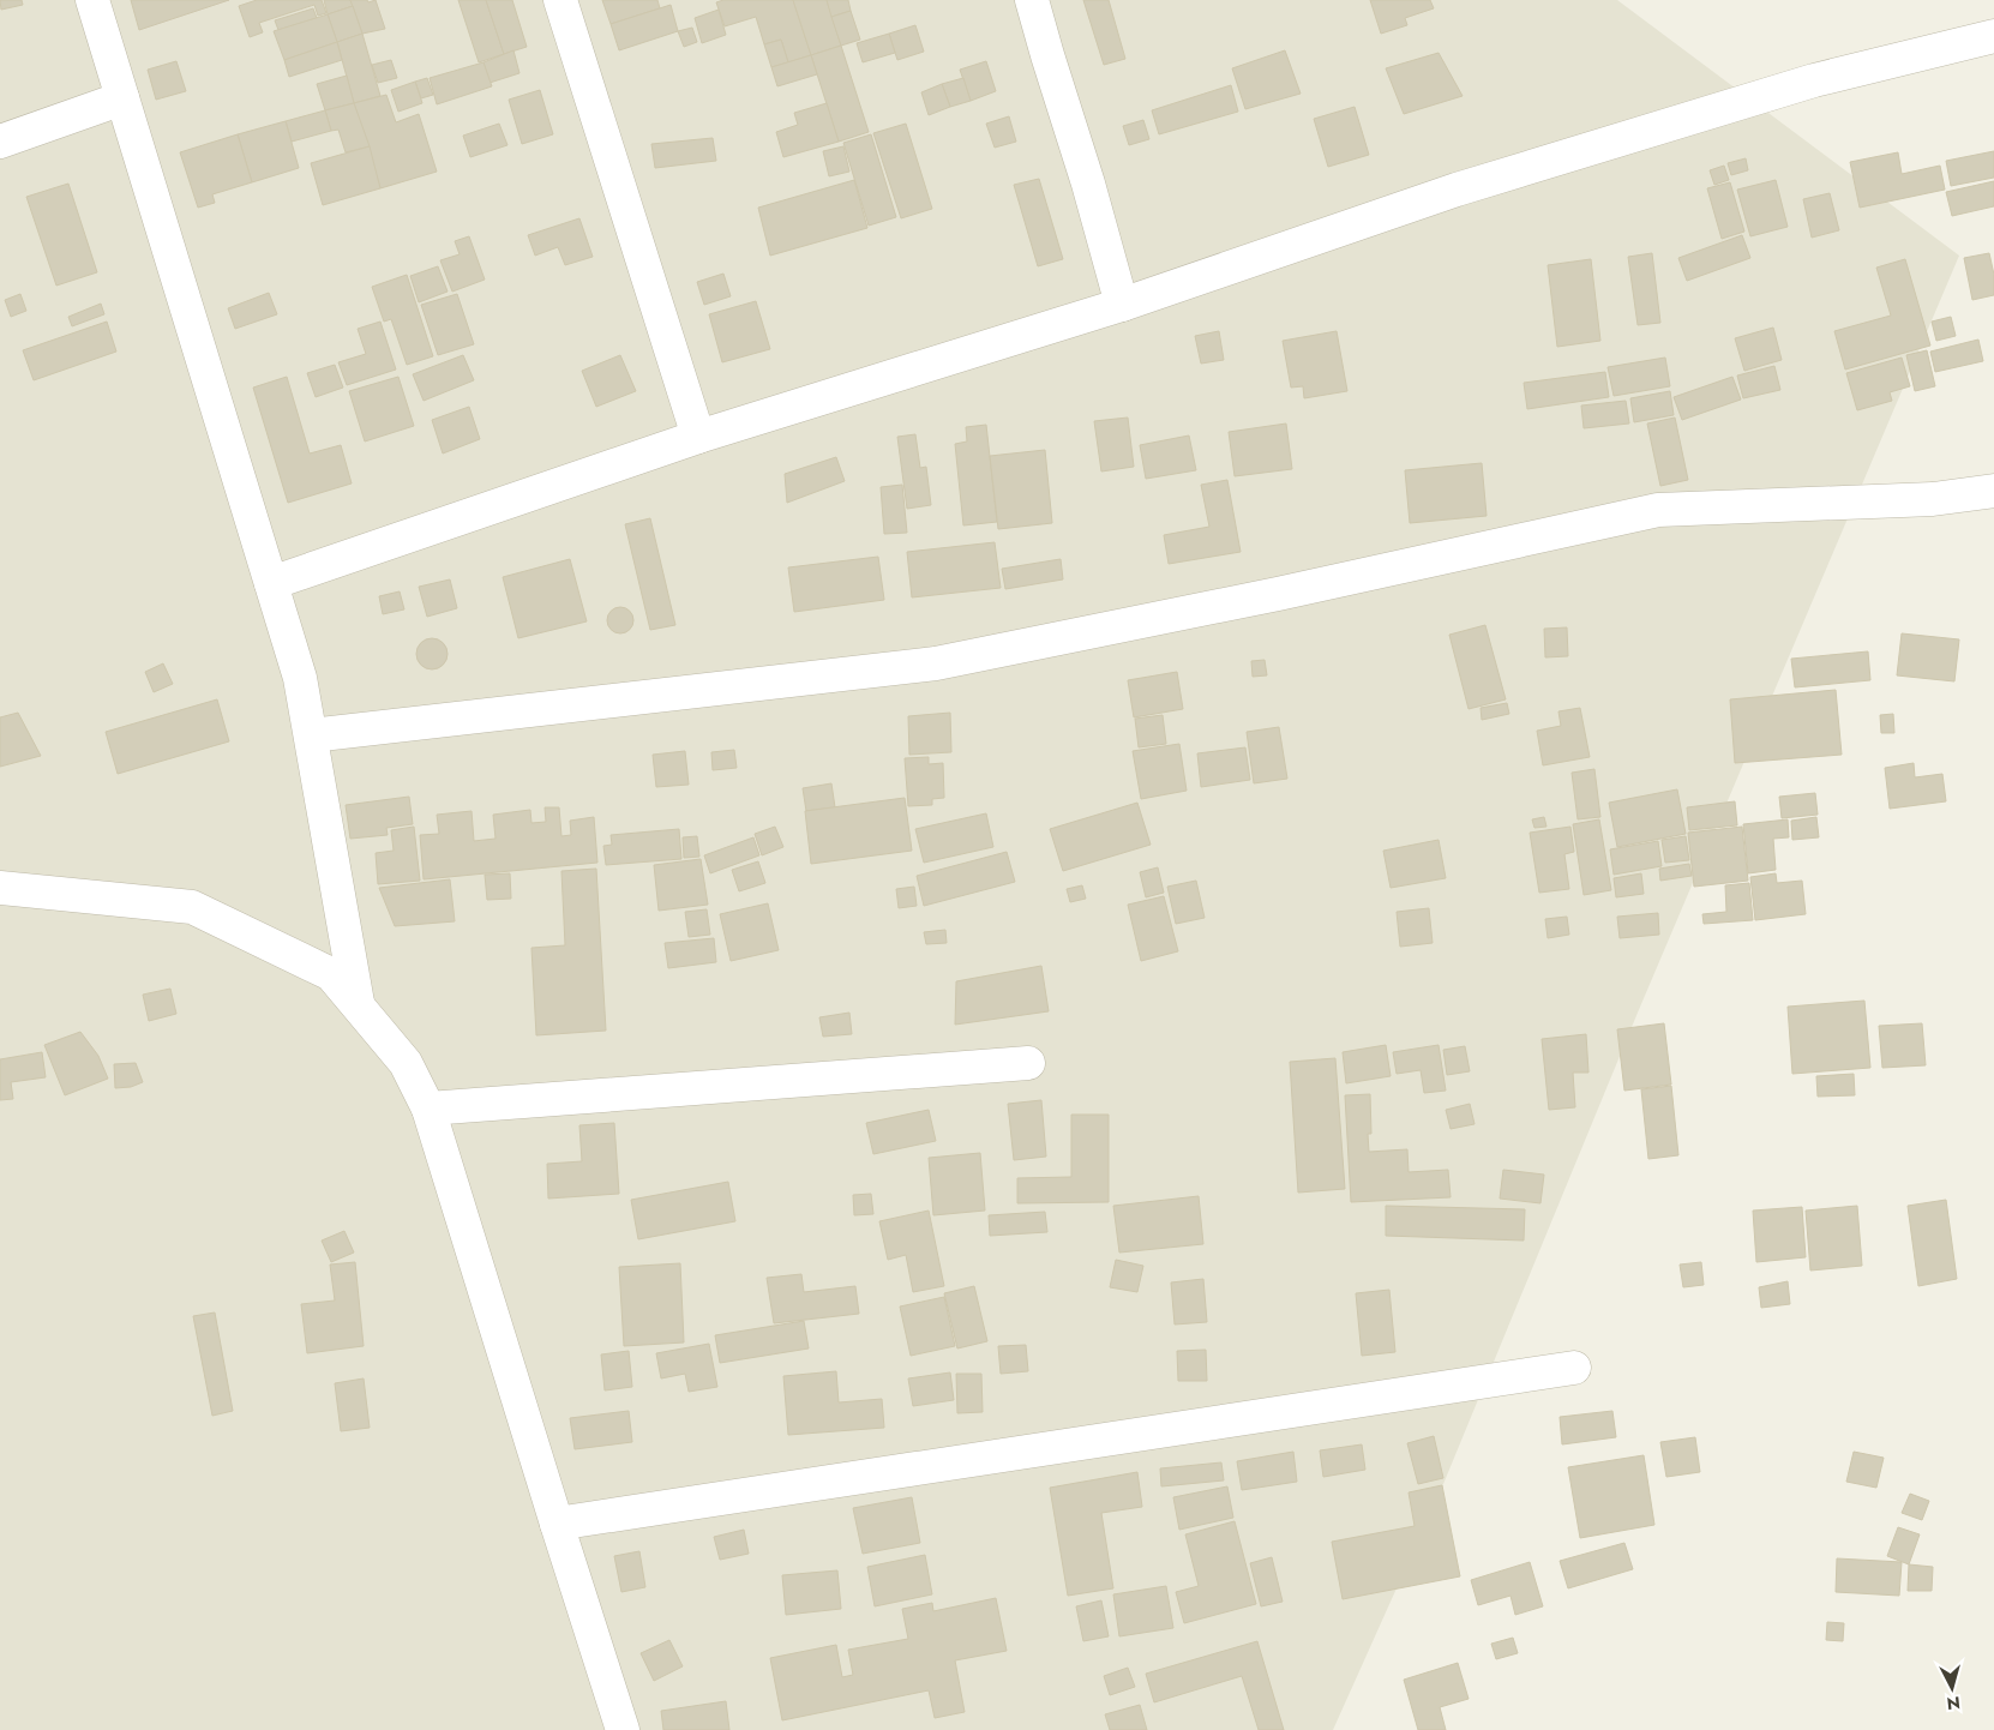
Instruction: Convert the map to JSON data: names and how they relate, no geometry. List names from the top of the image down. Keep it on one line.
{"north":"bottom"}
